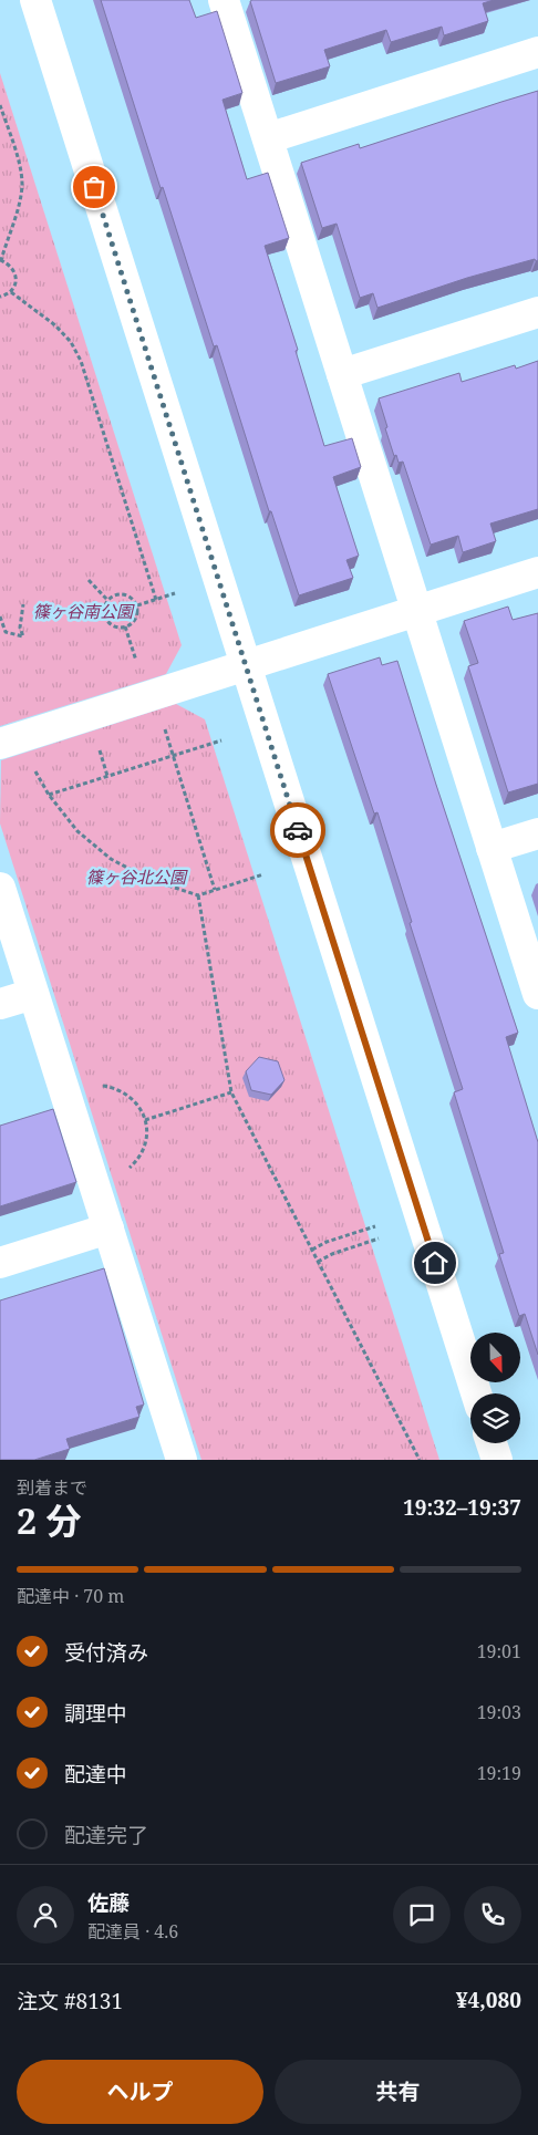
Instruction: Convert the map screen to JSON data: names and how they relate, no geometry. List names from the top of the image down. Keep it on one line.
{"parks":["篠ヶ谷南公園","篠ヶ谷北公園"],"north":"bottom","page":{"heading":["2 分","到着まで","19:32–19:37"],"panel":["佐藤","配達員 · 4.6","注文 #8131","¥4,080"],"bar":"配達中 · 70 m","list":[["受付済み","19:01"],["調理中","19:03"],["配達中","19:19"],"配達完了"],"buttons":["ヘルプ","共有"]}}
